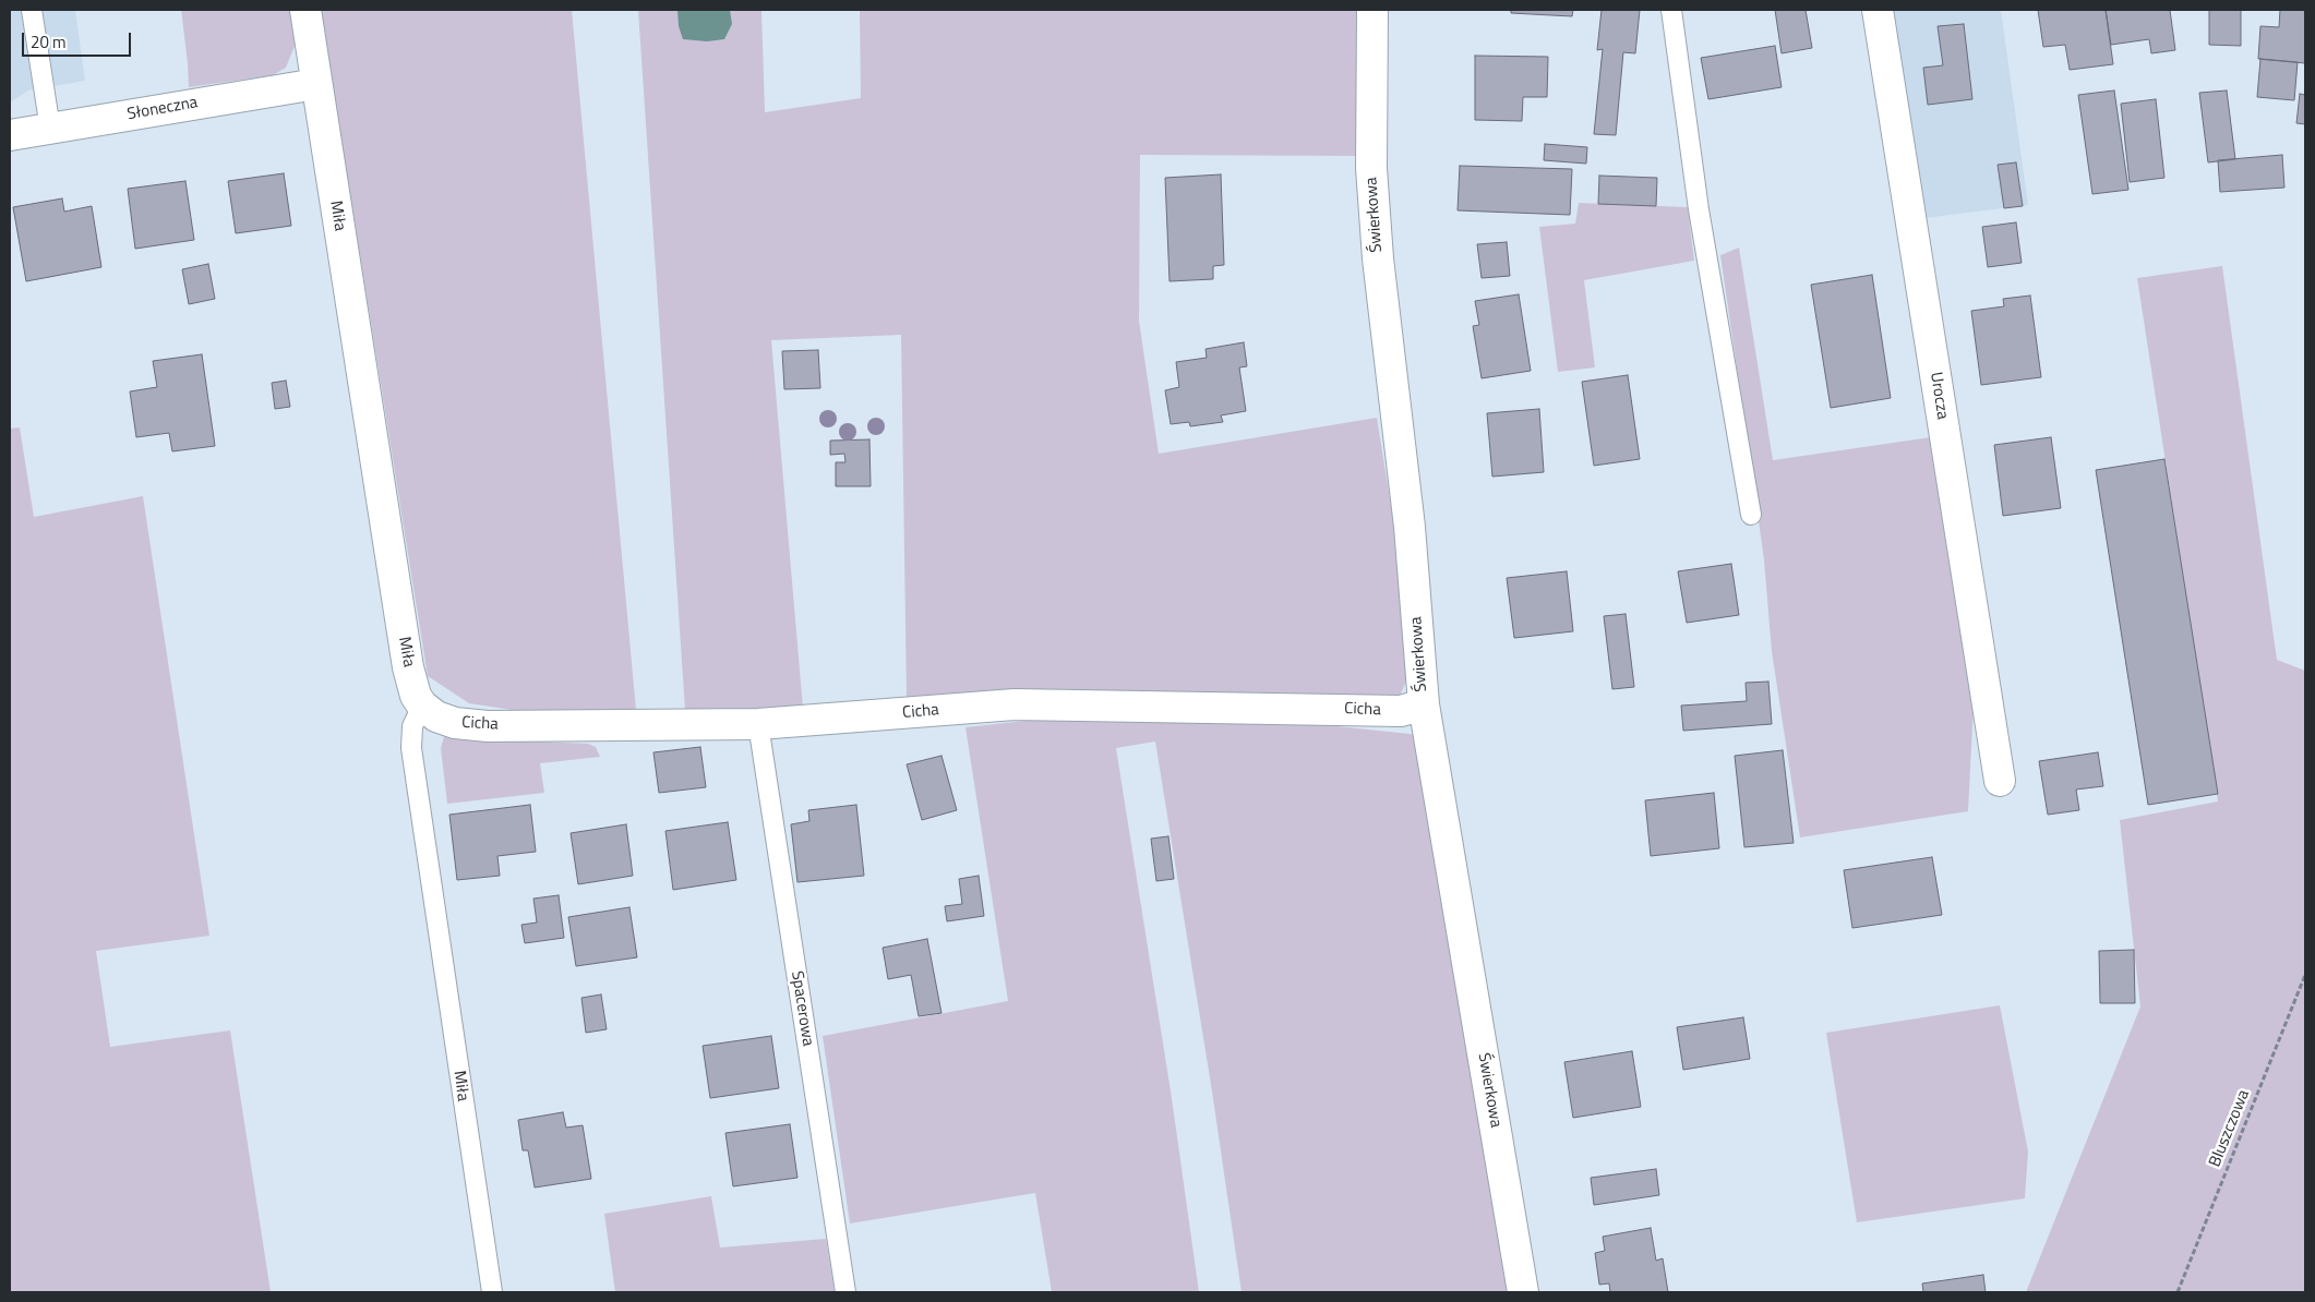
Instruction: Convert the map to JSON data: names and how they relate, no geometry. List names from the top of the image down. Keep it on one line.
{"streets":{"street":["Słoneczna","Świerkowa","Miła","Urocza","Cicha"],"lane":["Spacerowa"],"path":["Bluszczowa"]},"crossings":[["Słoneczna","Miła"],["Świerkowa","Cicha"],["Miła","Cicha"],["Cicha","Spacerowa"]],"scale_bar":"20 m"}
